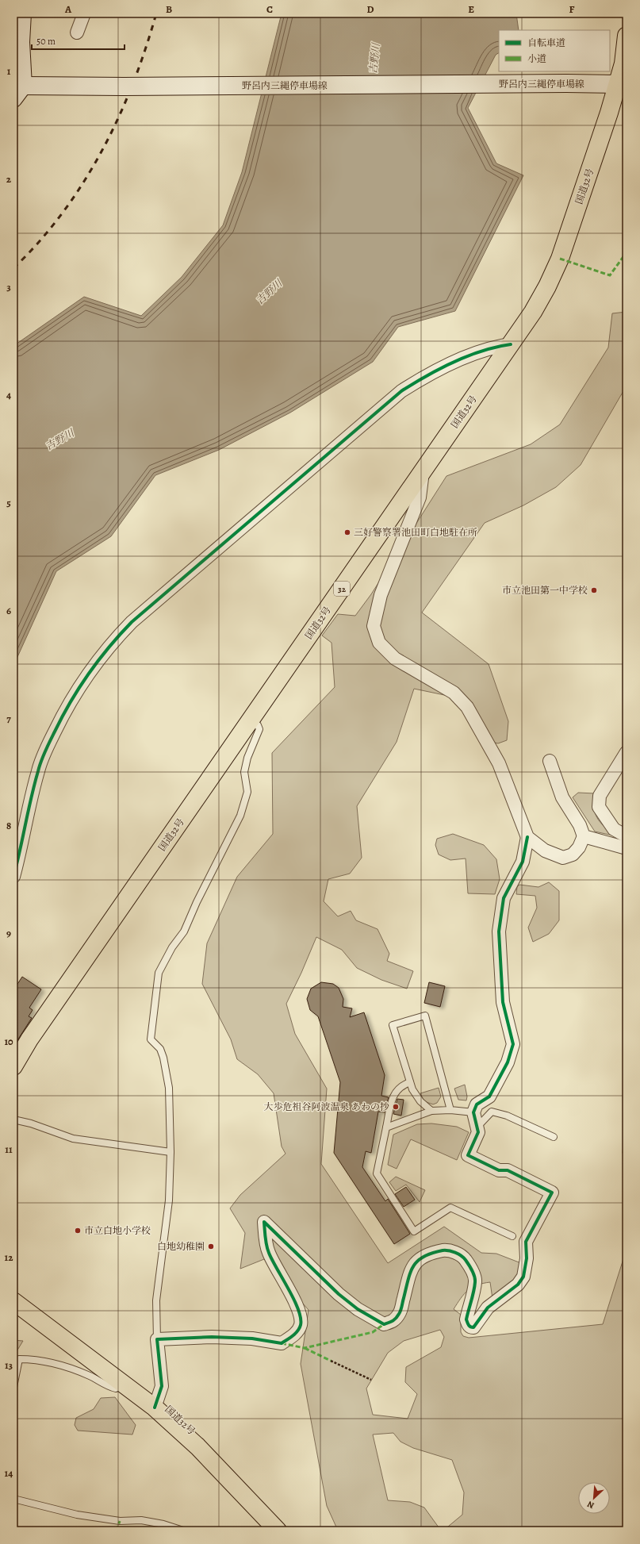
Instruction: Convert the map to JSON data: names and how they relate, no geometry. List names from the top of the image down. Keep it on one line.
{"streets":{"highway":["国道32号","32"],"main road":["野呂内三縄停車場線"]},"crossings":[["野呂内三縄停車場線","国道32号"]],"water":["吉野川"],"places":["三好警察署池田町白地駐在所","市立池田第一中学校","大歩危祖谷阿波温泉 あわの抄","市立白地小学校","白地幼稚園"],"legend":["自転車道","小道"],"scale_bar":"50 m","north":"bottom left","grid":{"columns":["A","B","C","D","E","F"],"rows":["1","2","3","4","5","6","7","8","9","10","11","12","13","14"]}}
